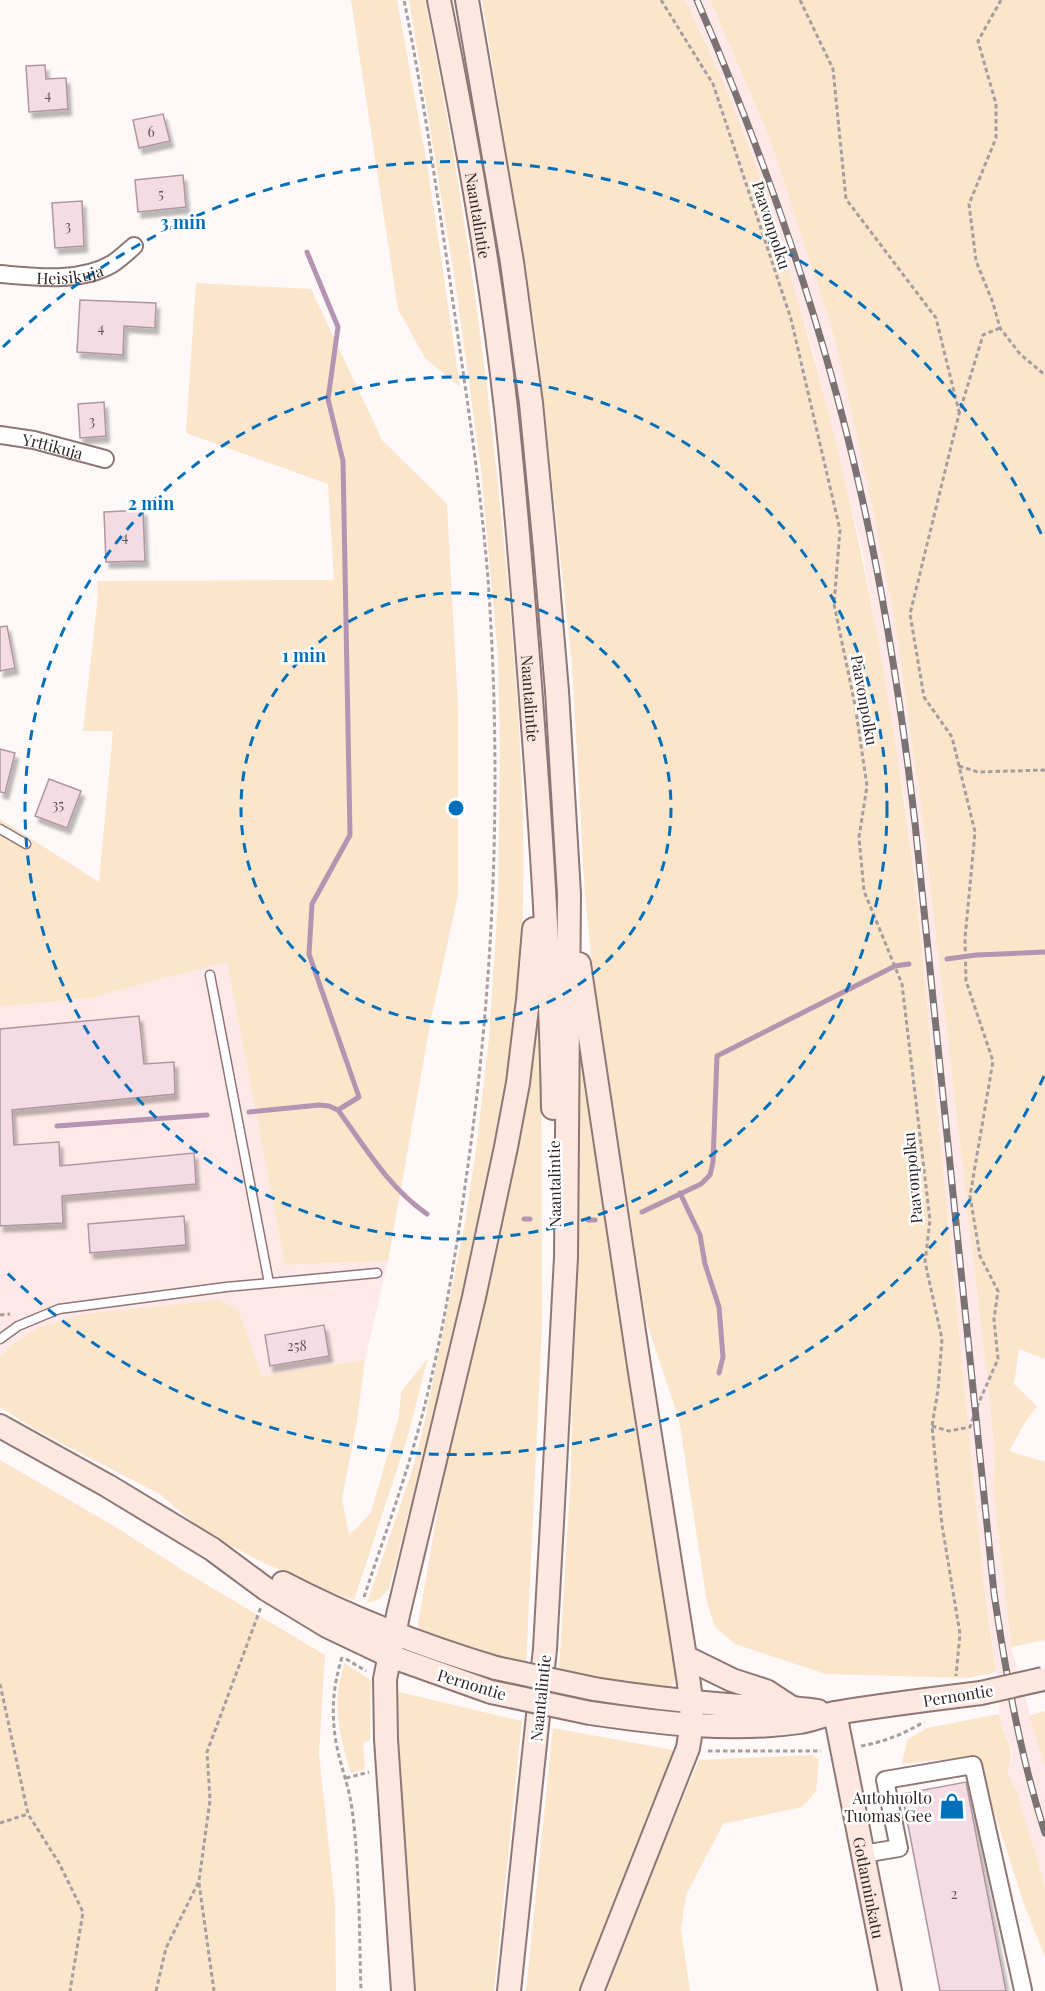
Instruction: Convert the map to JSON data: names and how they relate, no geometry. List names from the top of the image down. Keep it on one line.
{"streets":{"main road":["Naantalintie","Pernontie","Gotlanninkatu"],"street":["Heisikuja","Yrttikuja"],"path":["Paavonpolku"]},"crossings":[["Paavonpolku","Pernontie"],["Pernontie","Gotlanninkatu"]],"places":{"shop":["Autohuolto Tuomas Gee"]},"house_numbers":["4","6","5","3","4","3","4","35","258","2"],"rings":["3 min","2 min","1 min"]}
